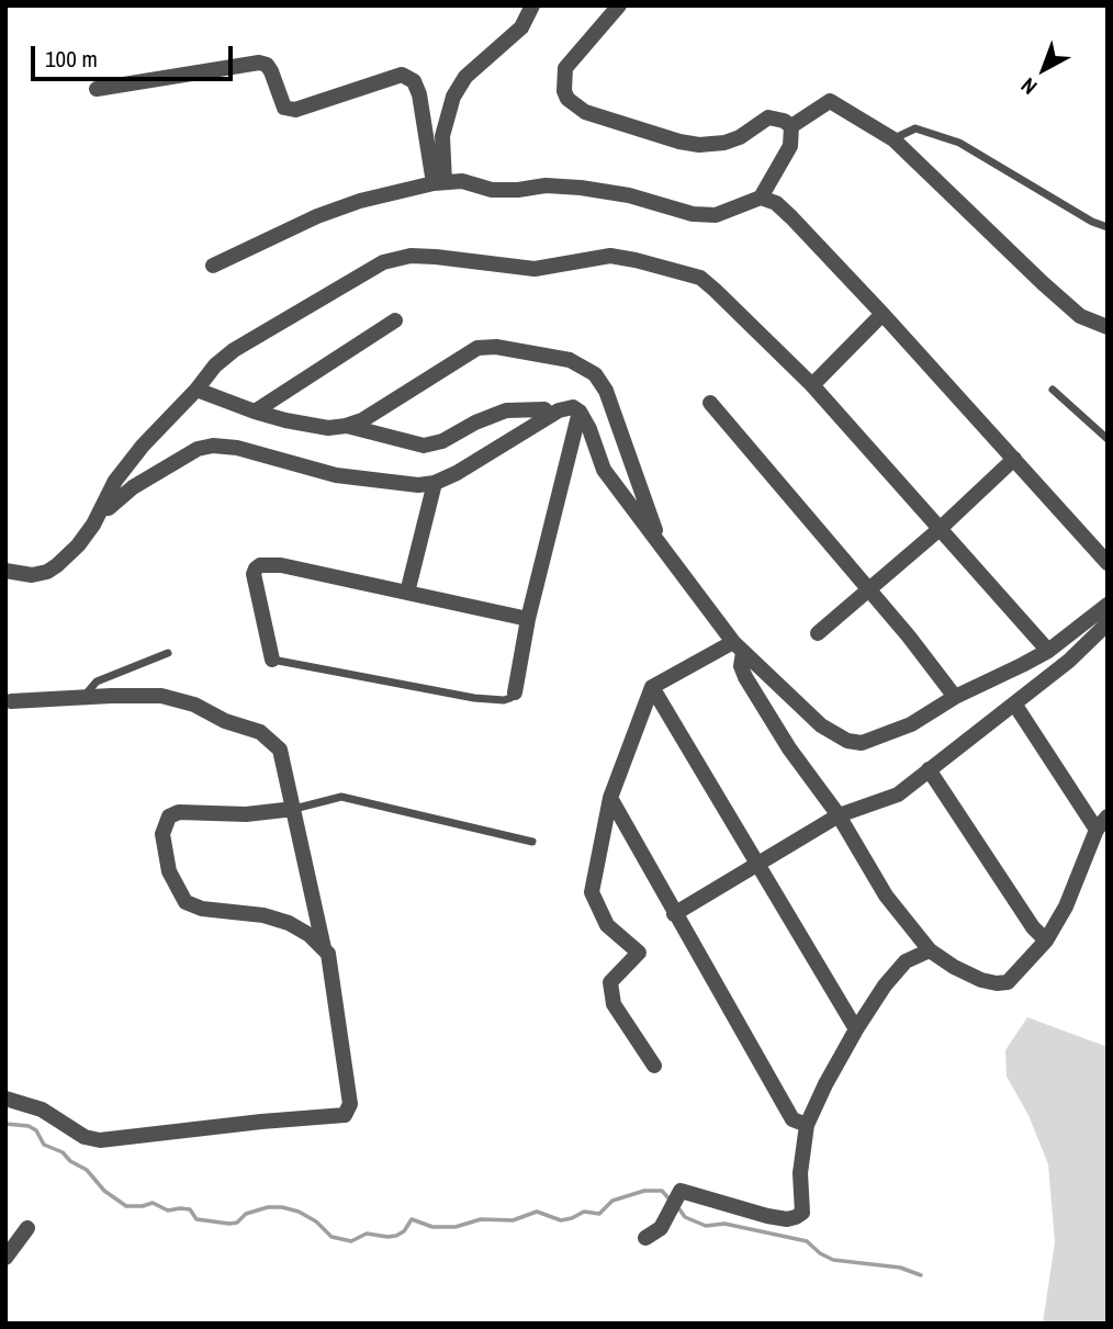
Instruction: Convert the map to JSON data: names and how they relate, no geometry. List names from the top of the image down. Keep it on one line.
{"scale_bar":"100 m","north":"bottom left"}
